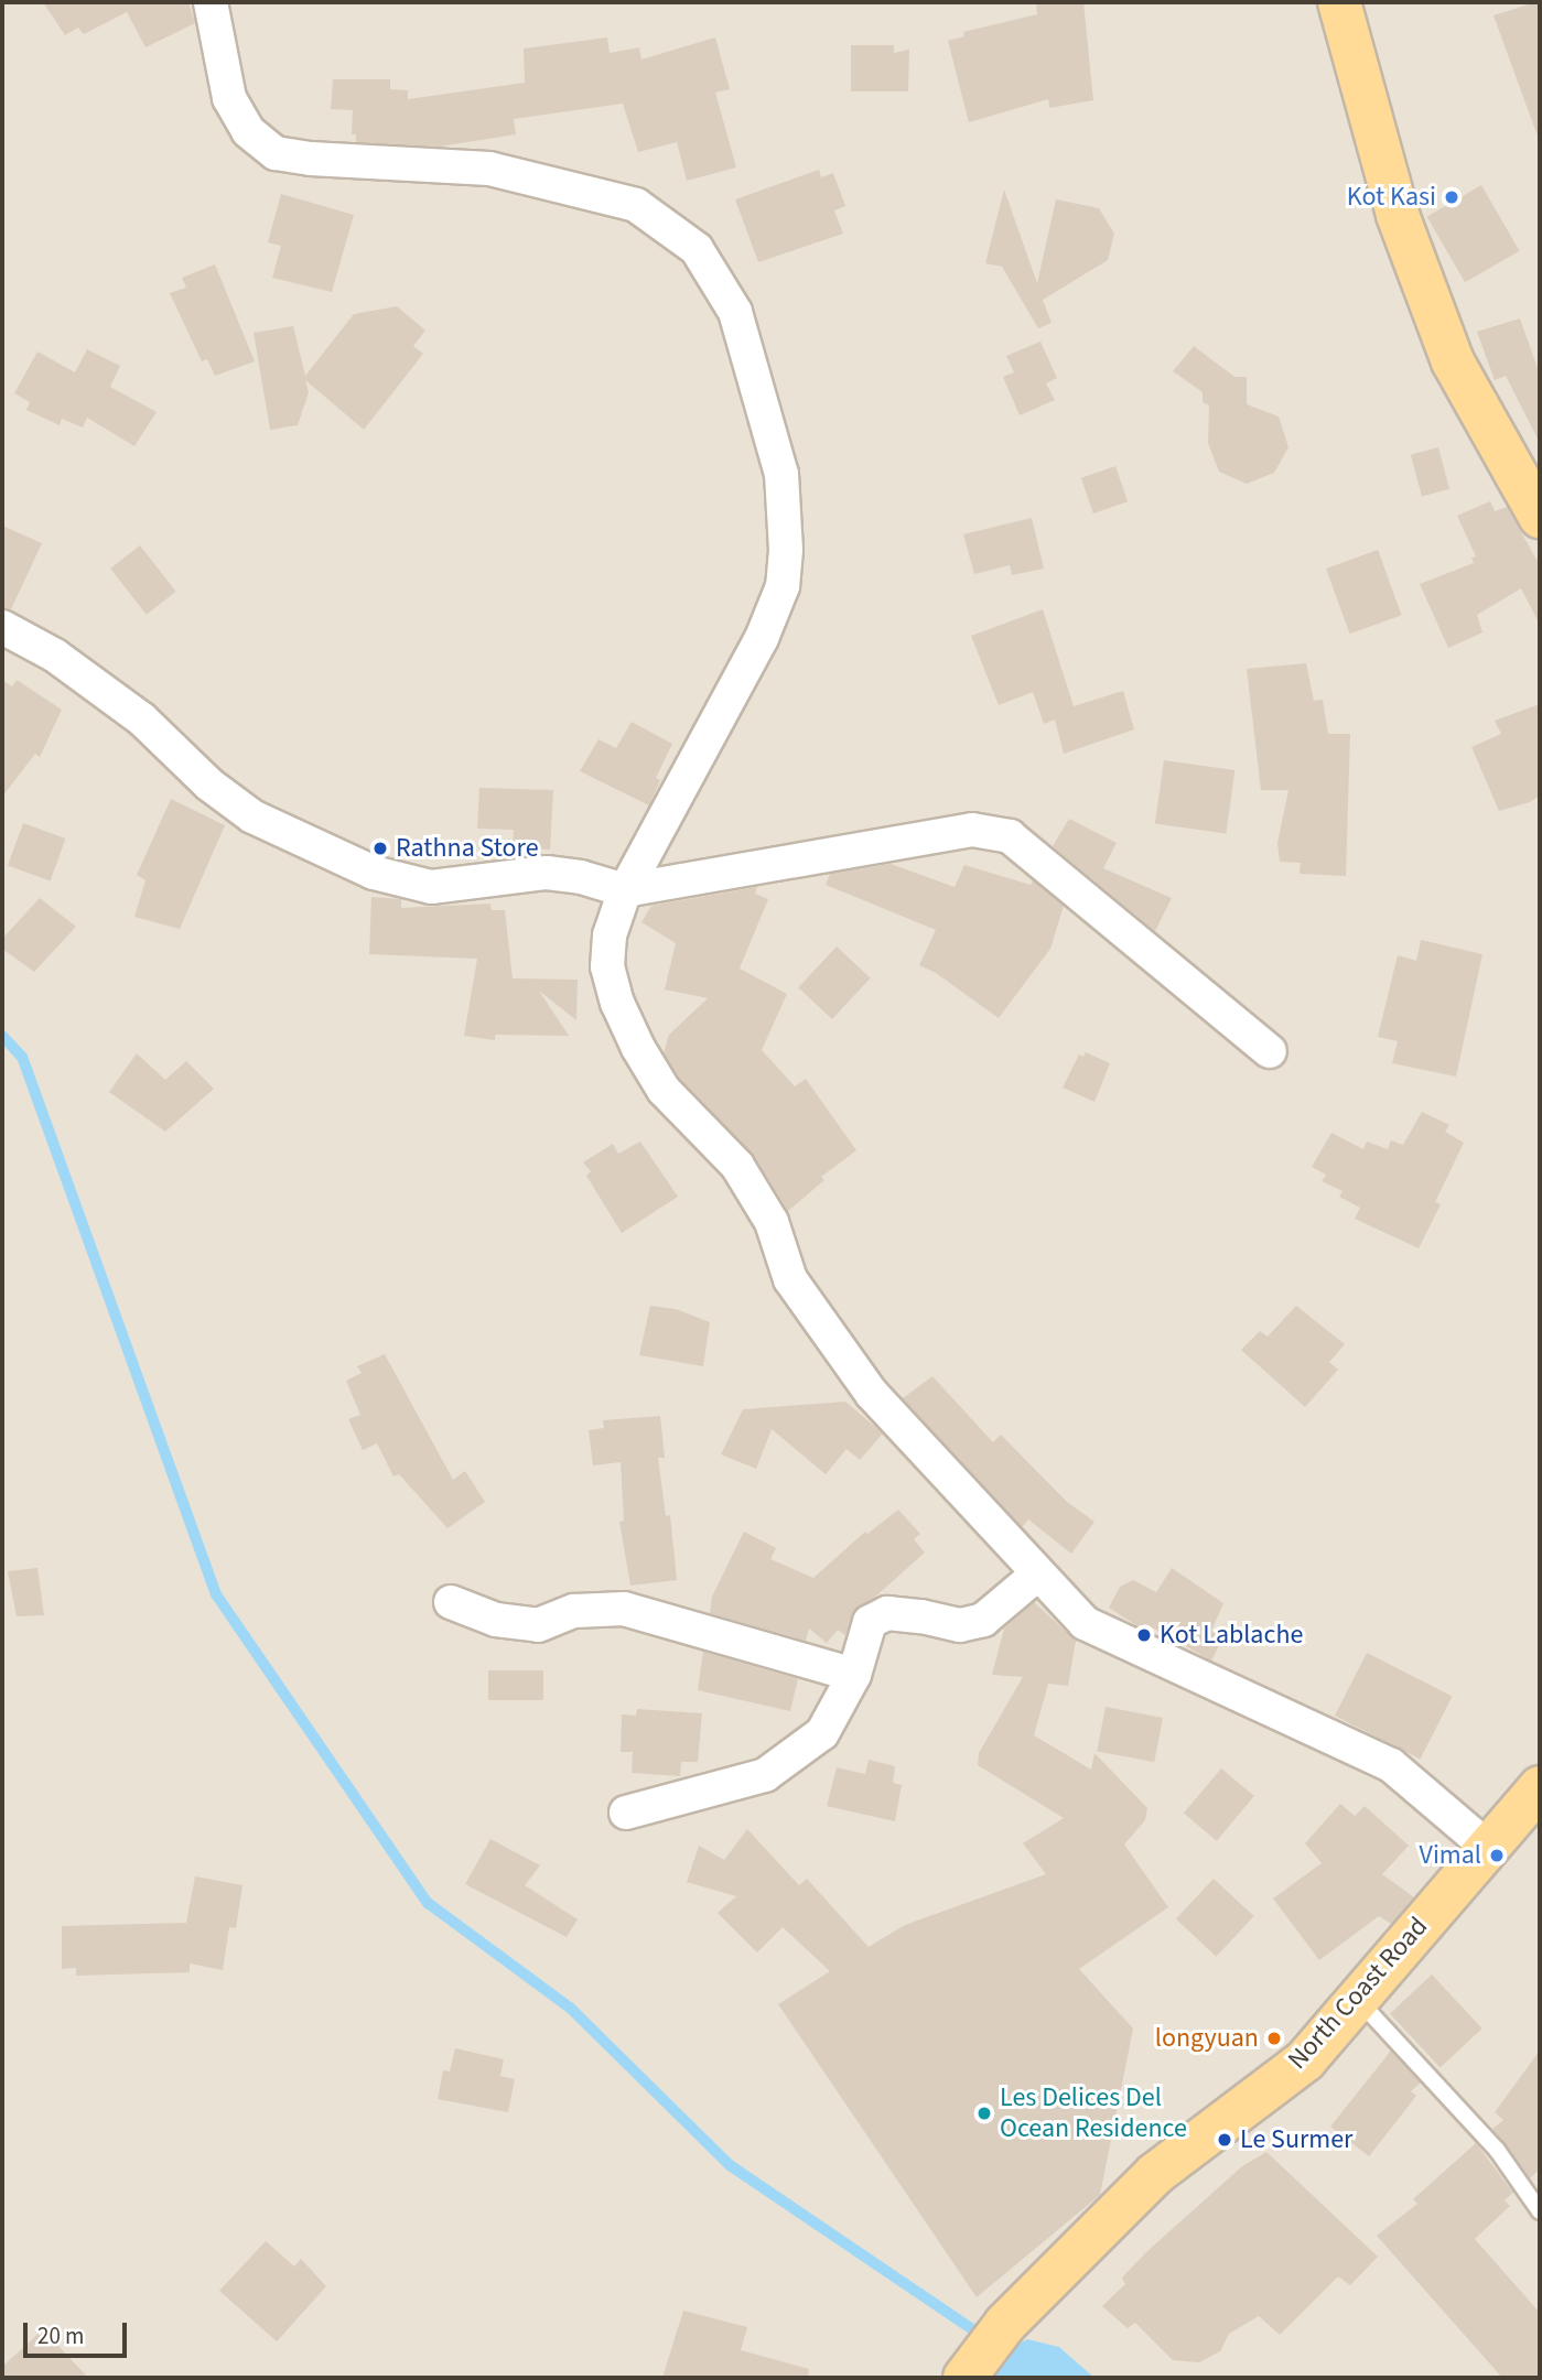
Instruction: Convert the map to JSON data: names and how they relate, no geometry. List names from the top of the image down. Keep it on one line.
{"streets":{"main road":["North Coast Road"]},"places":["Kot Kasi","Rathna Store","Kot Lablache","Vimal","longyuan","Les Delices Del Ocean Residence","Le Surmer"],"scale_bar":"20 m"}
